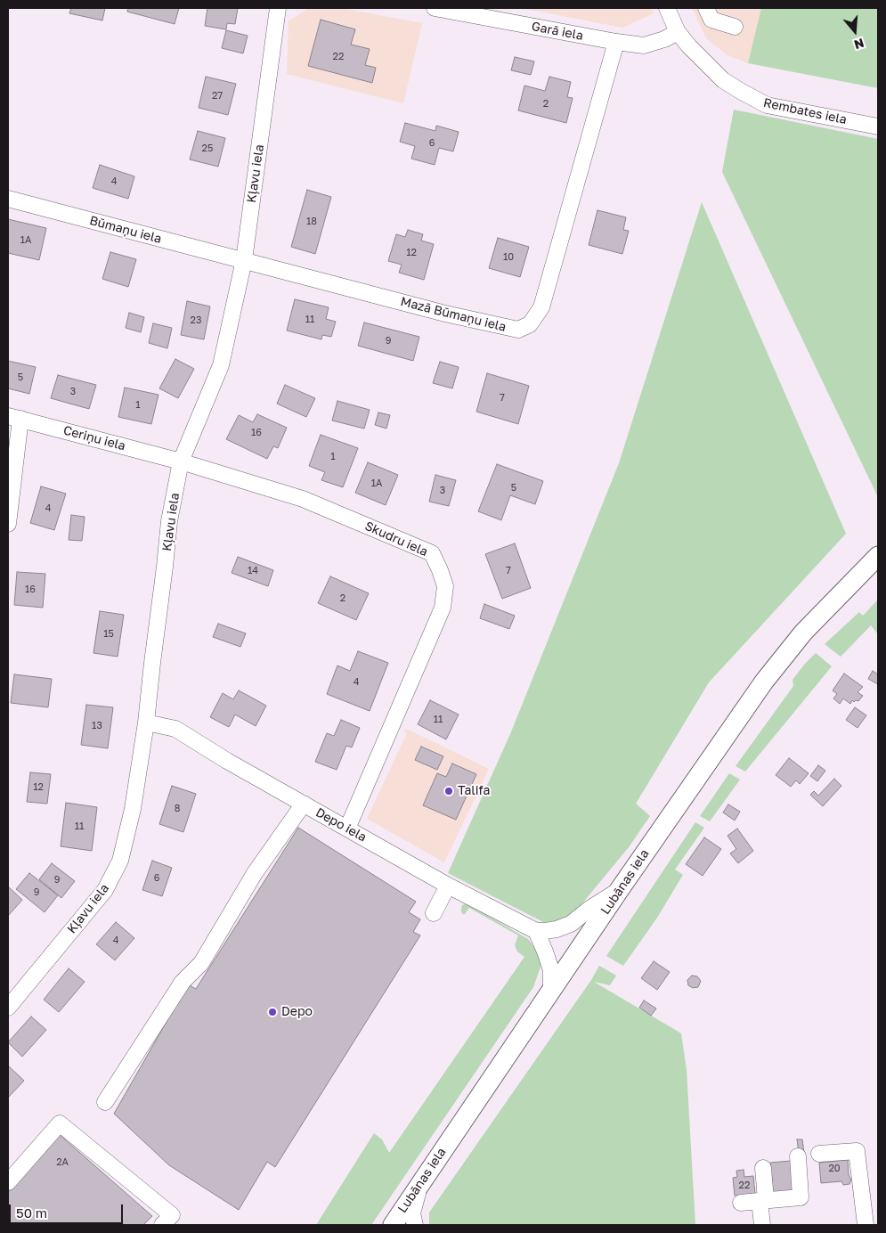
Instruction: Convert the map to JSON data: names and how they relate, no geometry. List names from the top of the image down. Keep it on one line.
{"streets":{"main road":["Lubānas iela"],"street":["Garā iela","Rembates iela","Kļavu iela","Būmaņu iela","Mazā Būmaņu iela","Ceriņu iela","Skudru iela","Depo iela"]},"crossings":[["Garā iela","Rembates iela"],["Garā iela","Mazā Būmaņu iela"],["Kļavu iela","Būmaņu iela"],["Kļavu iela","Mazā Būmaņu iela"],["Kļavu iela","Ceriņu iela"],["Kļavu iela","Skudru iela"],["Kļavu iela","Depo iela"],["Būmaņu iela","Mazā Būmaņu iela"],["Ceriņu iela","Skudru iela"],["Skudru iela","Depo iela"]],"places":["Talifa","Depo"],"house_numbers":["22","27","2","6","25","4","18","1A","12","10","11","23","9","5","3","7","1","16","1","1A","5","3","4","14","7","16","2","15","4","11","13","12","8","11","6","9","9","4","2A","20","22"],"scale_bar":"50 m","north":"bottom"}
